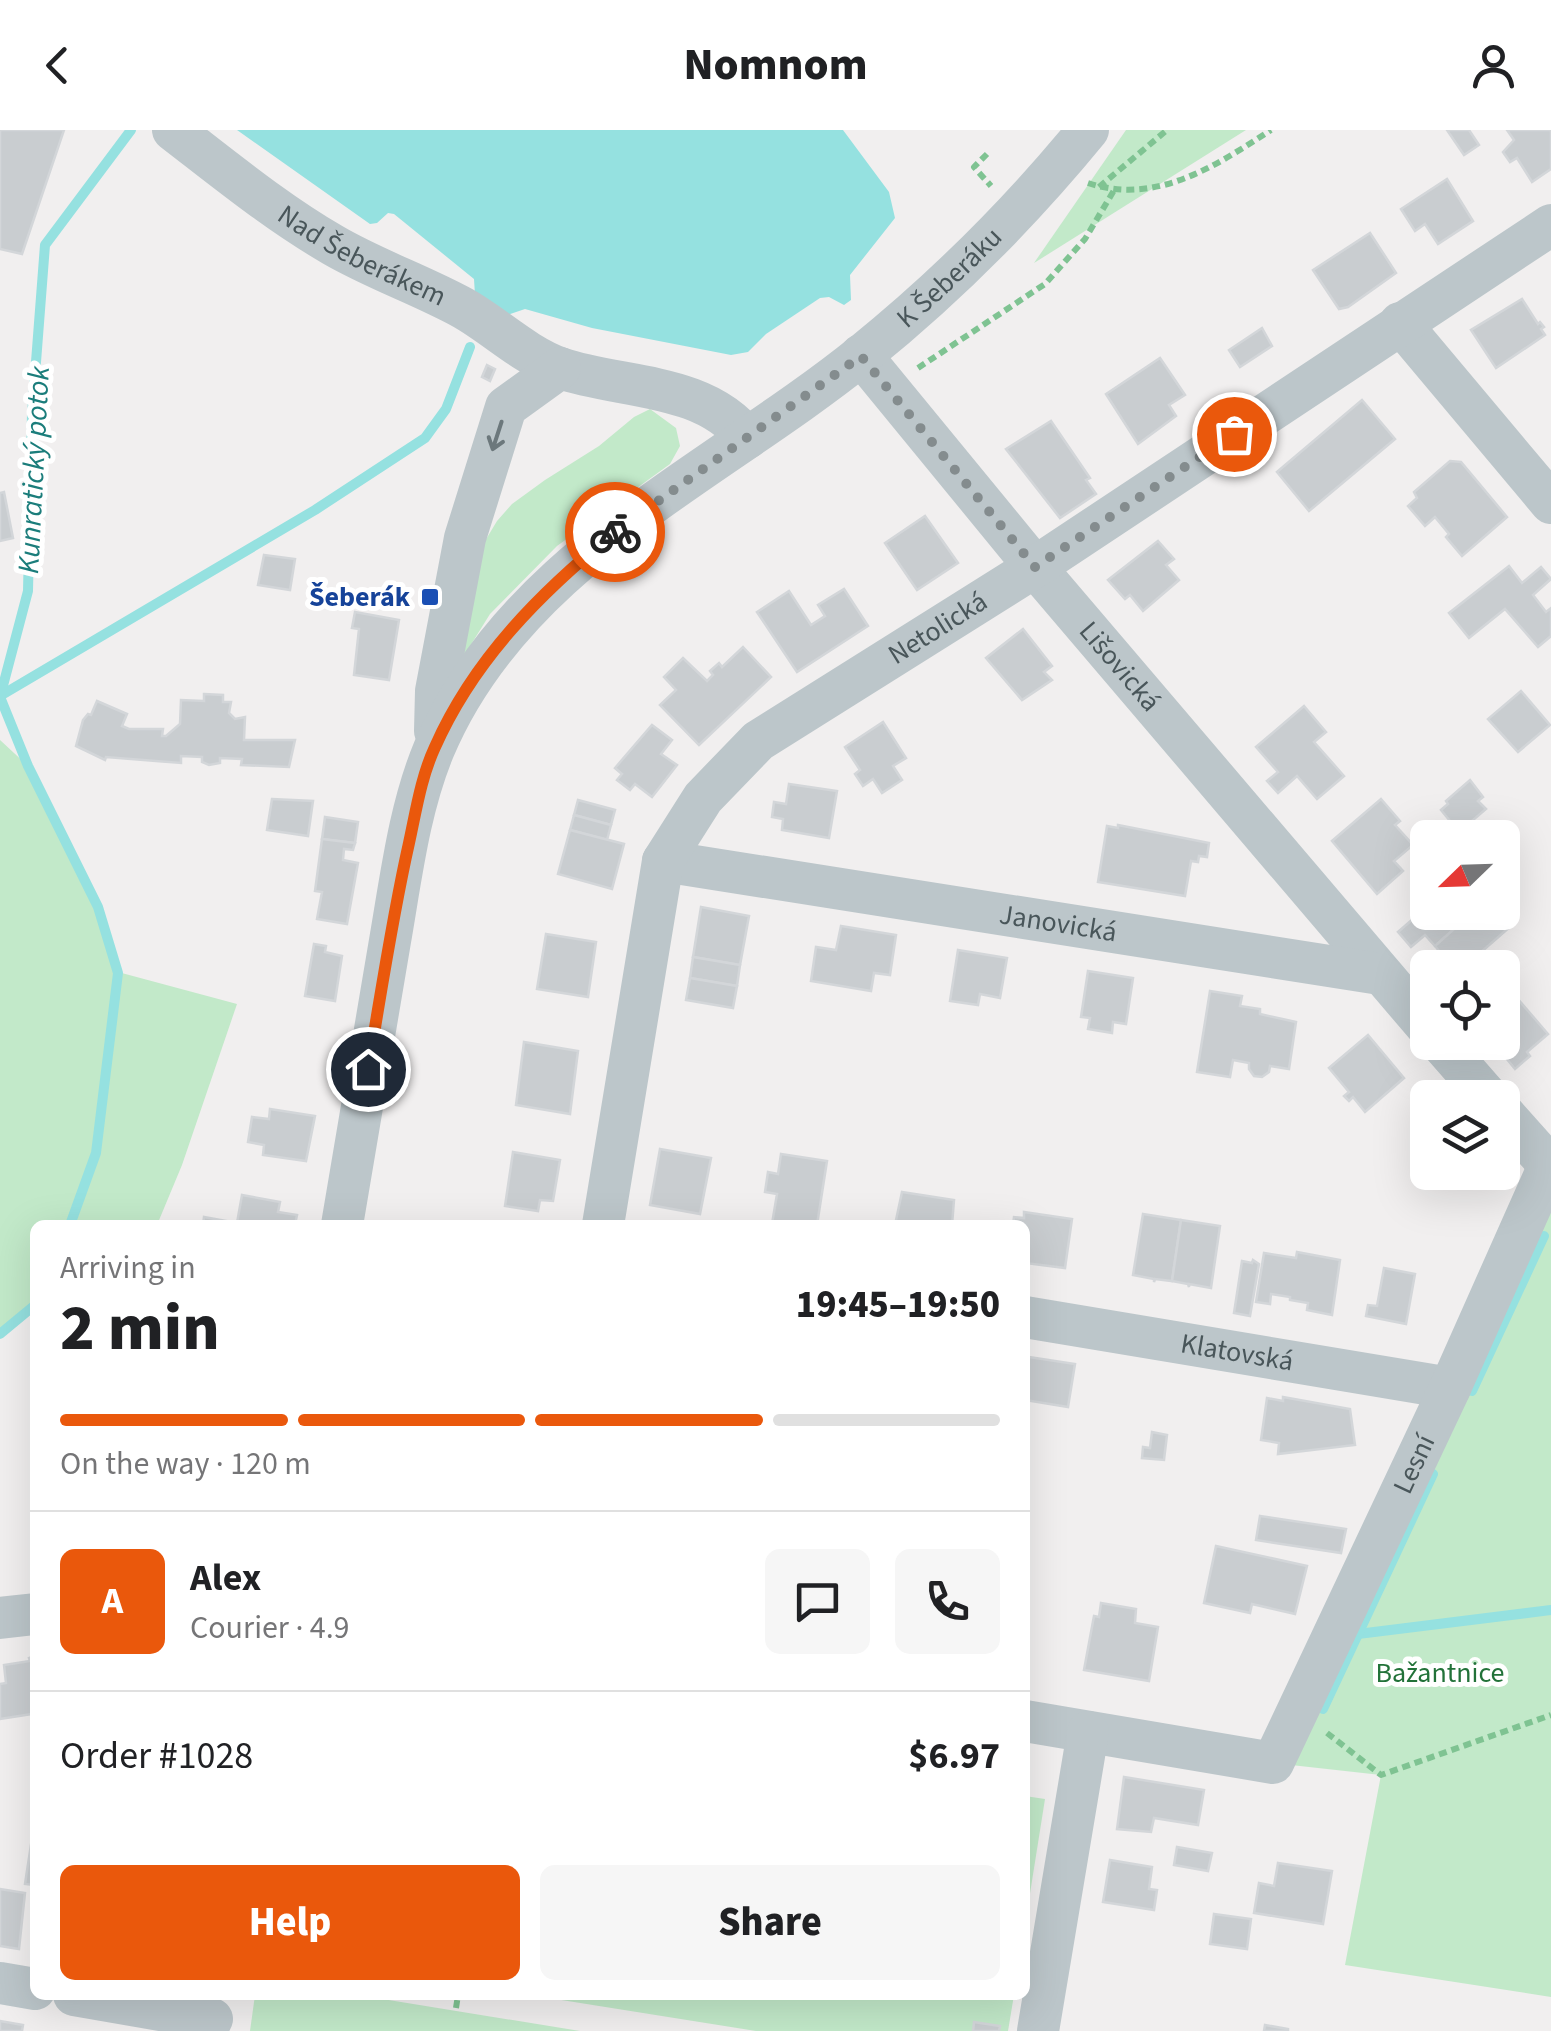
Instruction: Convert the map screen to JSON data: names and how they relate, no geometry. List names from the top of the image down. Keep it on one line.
{"streets":{"street":["Nad Šeberákem","K Šeberáku","Netolická","Lišovická","Janovická","Klatovská","Lesní"]},"crossings":[["K Šeberáku","Lišovická"],["Netolická","Lišovická"],["Netolická","Janovická"],["Lišovická","Janovická"],["Klatovská","Lesní"]],"water":["Kunratický potok"],"parks":["Bažantnice"],"places":{"transit":["Šeberák"]},"north":"bottom left","page":{"header":"Nomnom","heading":["2 min","Arriving in","19:45–19:50"],"panel":["Alex","Courier · 4.9","Order #1028","$6.97"],"bar":"On the way · 120 m","round":"A","buttons":["Help","Share"]}}
